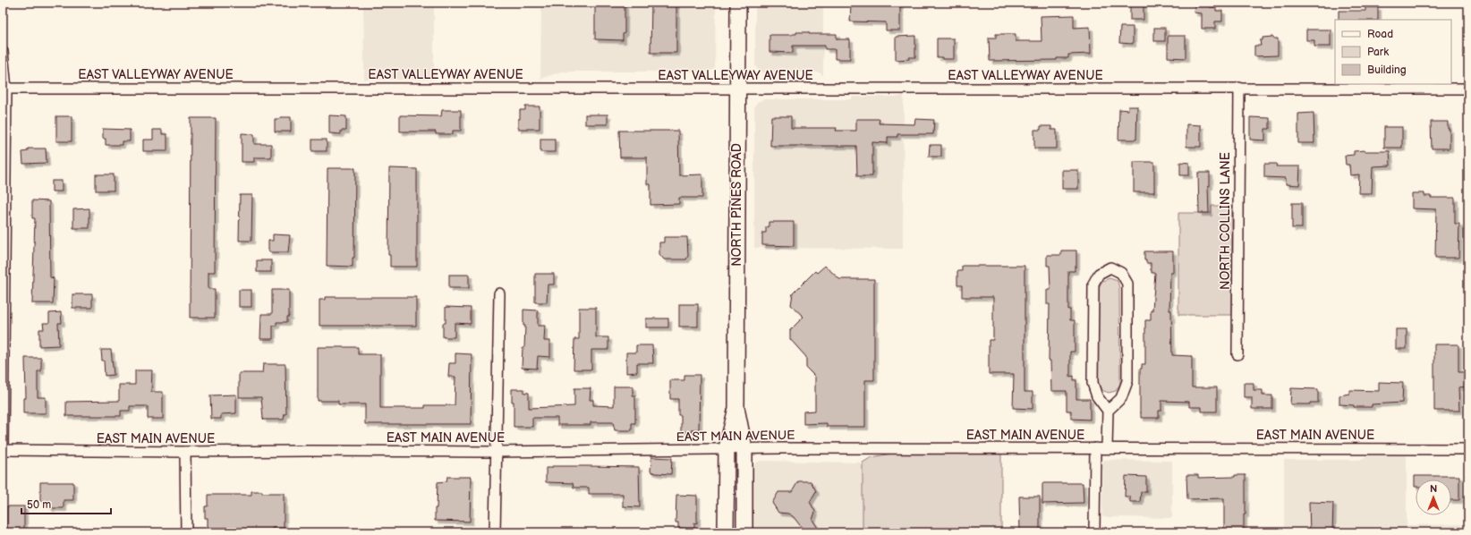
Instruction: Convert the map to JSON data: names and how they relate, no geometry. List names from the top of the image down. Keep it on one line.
{"streets":{"main road":["NORTH PINES ROAD"],"street":["EAST VALLEYWAY AVENUE","NORTH COLLINS LANE","EAST MAIN AVENUE"]},"crossings":[["EAST VALLEYWAY AVENUE","NORTH PINES ROAD"],["EAST VALLEYWAY AVENUE","NORTH COLLINS LANE"],["NORTH PINES ROAD","EAST MAIN AVENUE"]],"legend":["Road","Park","Building"],"scale_bar":"50 m","north":"top"}
